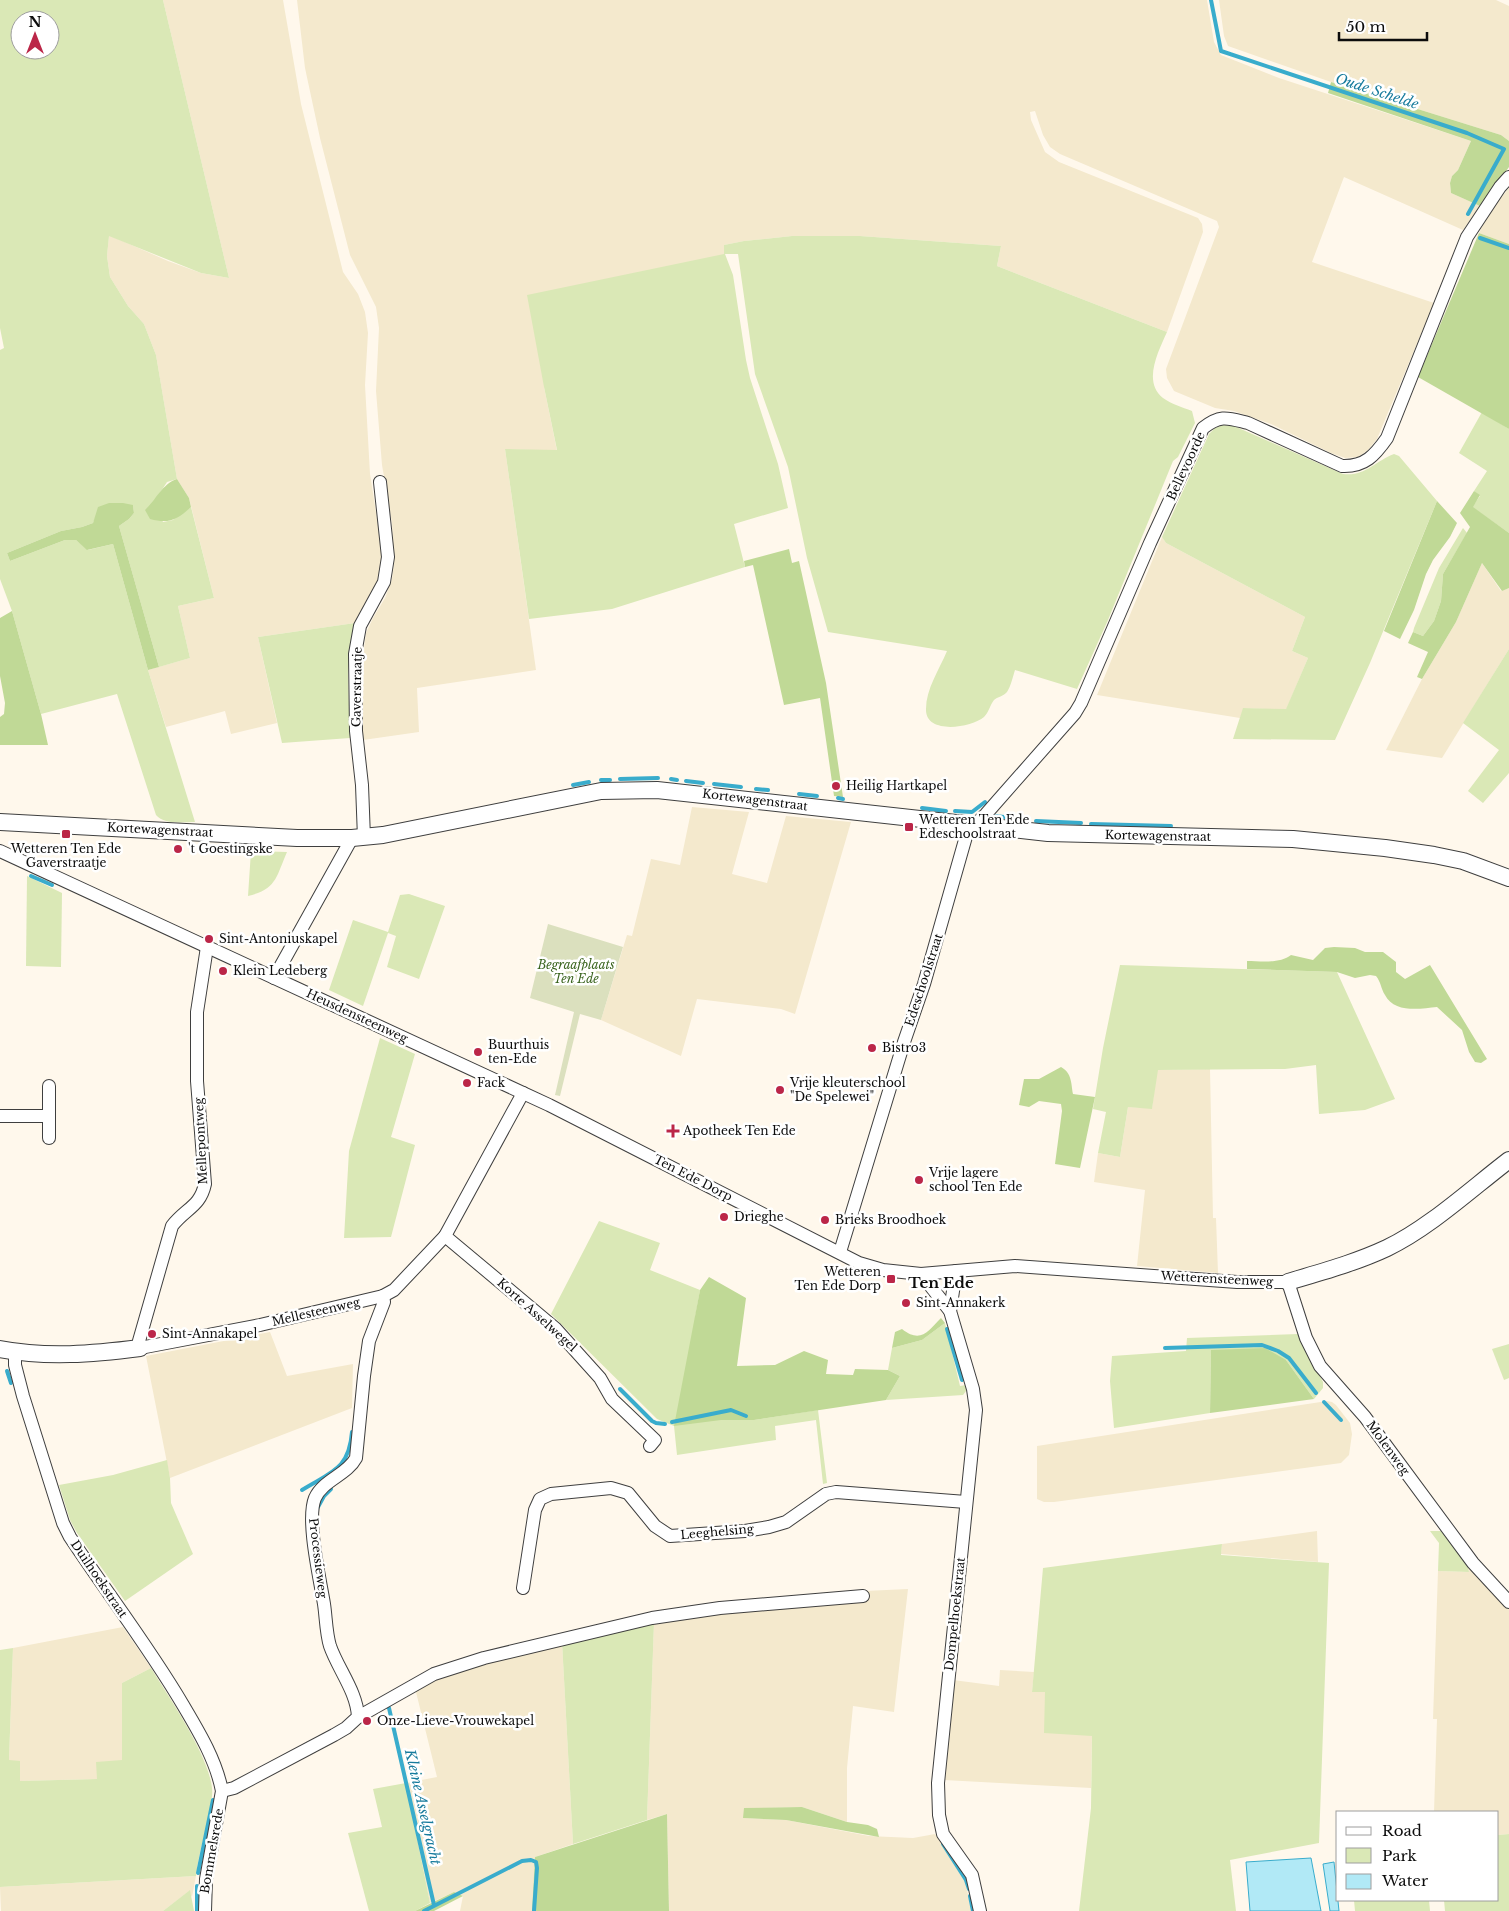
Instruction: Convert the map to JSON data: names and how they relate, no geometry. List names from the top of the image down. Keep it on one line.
{"streets":{"street":["Bellevoorde","Gaverstraatje","Kortewagenstraat","Edeschoolstraat","Heusdensteenweg","Mellepontweg","Ten Ede Dorp","Wetterensteenweg","Mellesteenweg","Korte Asselwegel","Molenweg","Leeghelsing","Processieweg","Duilhoekstraat","Dompelhoekstraat","Bommelsrede"]},"crossings":[["Bellevoorde","Kortewagenstraat"],["Bellevoorde","Edeschoolstraat"],["Gaverstraatje","Kortewagenstraat"],["Kortewagenstraat","Edeschoolstraat"],["Edeschoolstraat","Ten Ede Dorp"],["Heusdensteenweg","Mellepontweg"],["Heusdensteenweg","Ten Ede Dorp"],["Heusdensteenweg","Mellesteenweg"],["Mellepontweg","Mellesteenweg"],["Ten Ede Dorp","Wetterensteenweg"],["Ten Ede Dorp","Mellesteenweg"],["Ten Ede Dorp","Dompelhoekstraat"],["Wetterensteenweg","Molenweg"],["Wetterensteenweg","Dompelhoekstraat"],["Mellesteenweg","Korte Asselwegel"],["Mellesteenweg","Processieweg"],["Mellesteenweg","Duilhoekstraat"],["Leeghelsing","Dompelhoekstraat"],["Duilhoekstraat","Bommelsrede"]],"districts":["Ten Ede"],"water":["Oude Schelde","Kleine Asselgracht"],"parks":["Begraafplaats Ten Ede"],"places":{"other":["Heilig Hartkapel","'t Goestingske","Sint-Antoniuskapel","Klein Ledeberg","Bistro3","Buurthuis ten-Ede","Fack","Vrije kleuterschool \"De Spelewei\"","Vrije lagere school Ten Ede","Drieghe","Brieks Broodhoek","Sint-Annakerk","Sint-Annakapel","Onze-Lieve-Vrouwekapel"],"transit":["Wetteren Ten Ede Edeschoolstraat","Wetteren Ten Ede Gaverstraatje","Wetteren Ten Ede Dorp"],"health":["Apotheek Ten Ede"]},"legend":["Road","Park","Water"],"scale_bar":"50 m","north":"top"}
